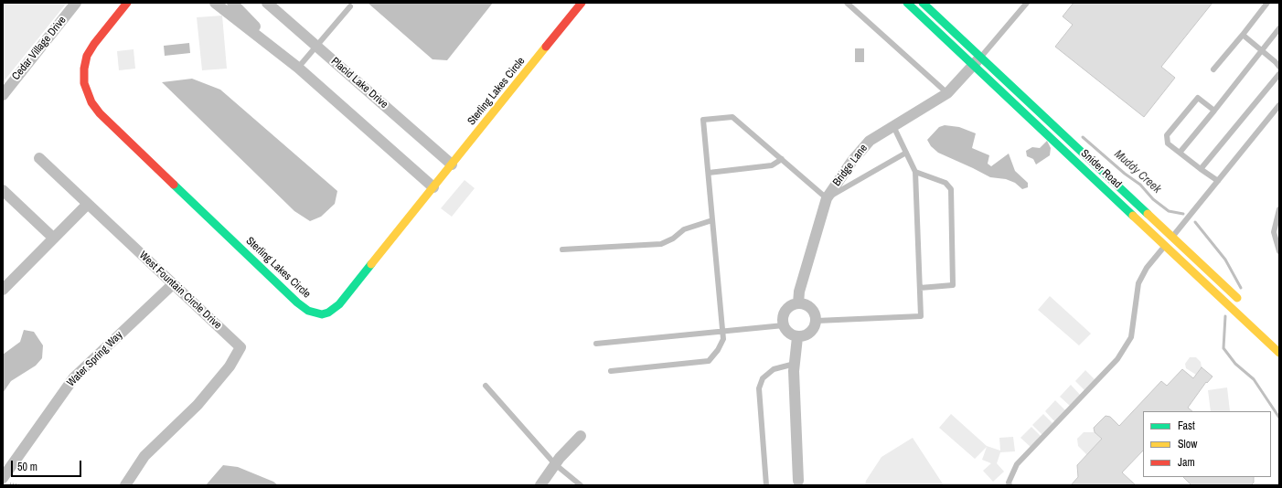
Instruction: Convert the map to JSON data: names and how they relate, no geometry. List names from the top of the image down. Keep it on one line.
{"streets":{"street":["Cedar Village Drive","Placid Lake Drive","Sterling Lakes Circle","Bridge Lane","Snider Road","West Fountain Circle Drive","Water Spring Way"]},"crossings":[["Placid Lake Drive","Sterling Lakes Circle"],["Bridge Lane","Snider Road"],["West Fountain Circle Drive","Water Spring Way"]],"water":["Muddy Creek"],"legend":["Fast","Slow","Jam"],"scale_bar":"50 m"}
